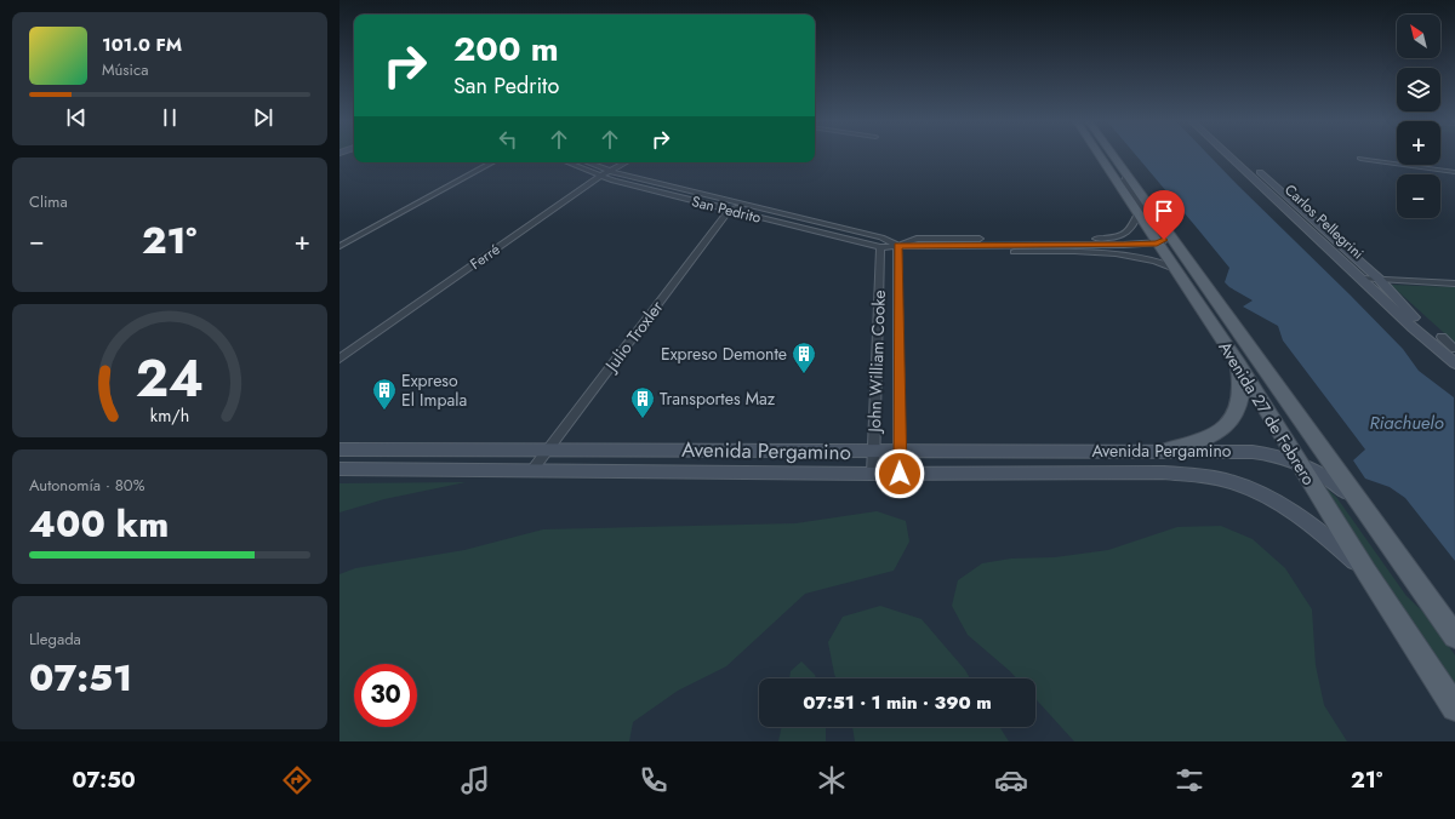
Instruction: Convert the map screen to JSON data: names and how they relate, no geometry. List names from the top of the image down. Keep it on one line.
{"streets":{"main road":["Carlos Pellegrini","Avenida 27 de Febrero","Avenida Pergamino"],"street":["San Pedrito","Ferré","Julio Troxler","John William Cooke"]},"crossings":[["San Pedrito","Ferré"],["San Pedrito","Julio Troxler"],["San Pedrito","John William Cooke"],["San Pedrito","Avenida 27 de Febrero"],["Julio Troxler","Avenida Pergamino"],["John William Cooke","Avenida Pergamino"],["Avenida 27 de Febrero","Avenida Pergamino"]],"water":["Riachuelo"],"places":{"building":["Expreso Demonte","Expreso El Impala","Transportes Maz"]},"north":"top left","page":{"map_buttons":["+","−"],"turn":["200 m","San Pedrito"],"song":["101.0 FM","Música"],"tile":["Clima",["Autonomía · 80%","400 km"],["Llegada","07:51"]],"heat":["−","21°","+"],"limit":"30","trip":"07:51 · 1 min · 390 m","tabs":["07:50","21°"],"gauge":["24","km/h"]}}
